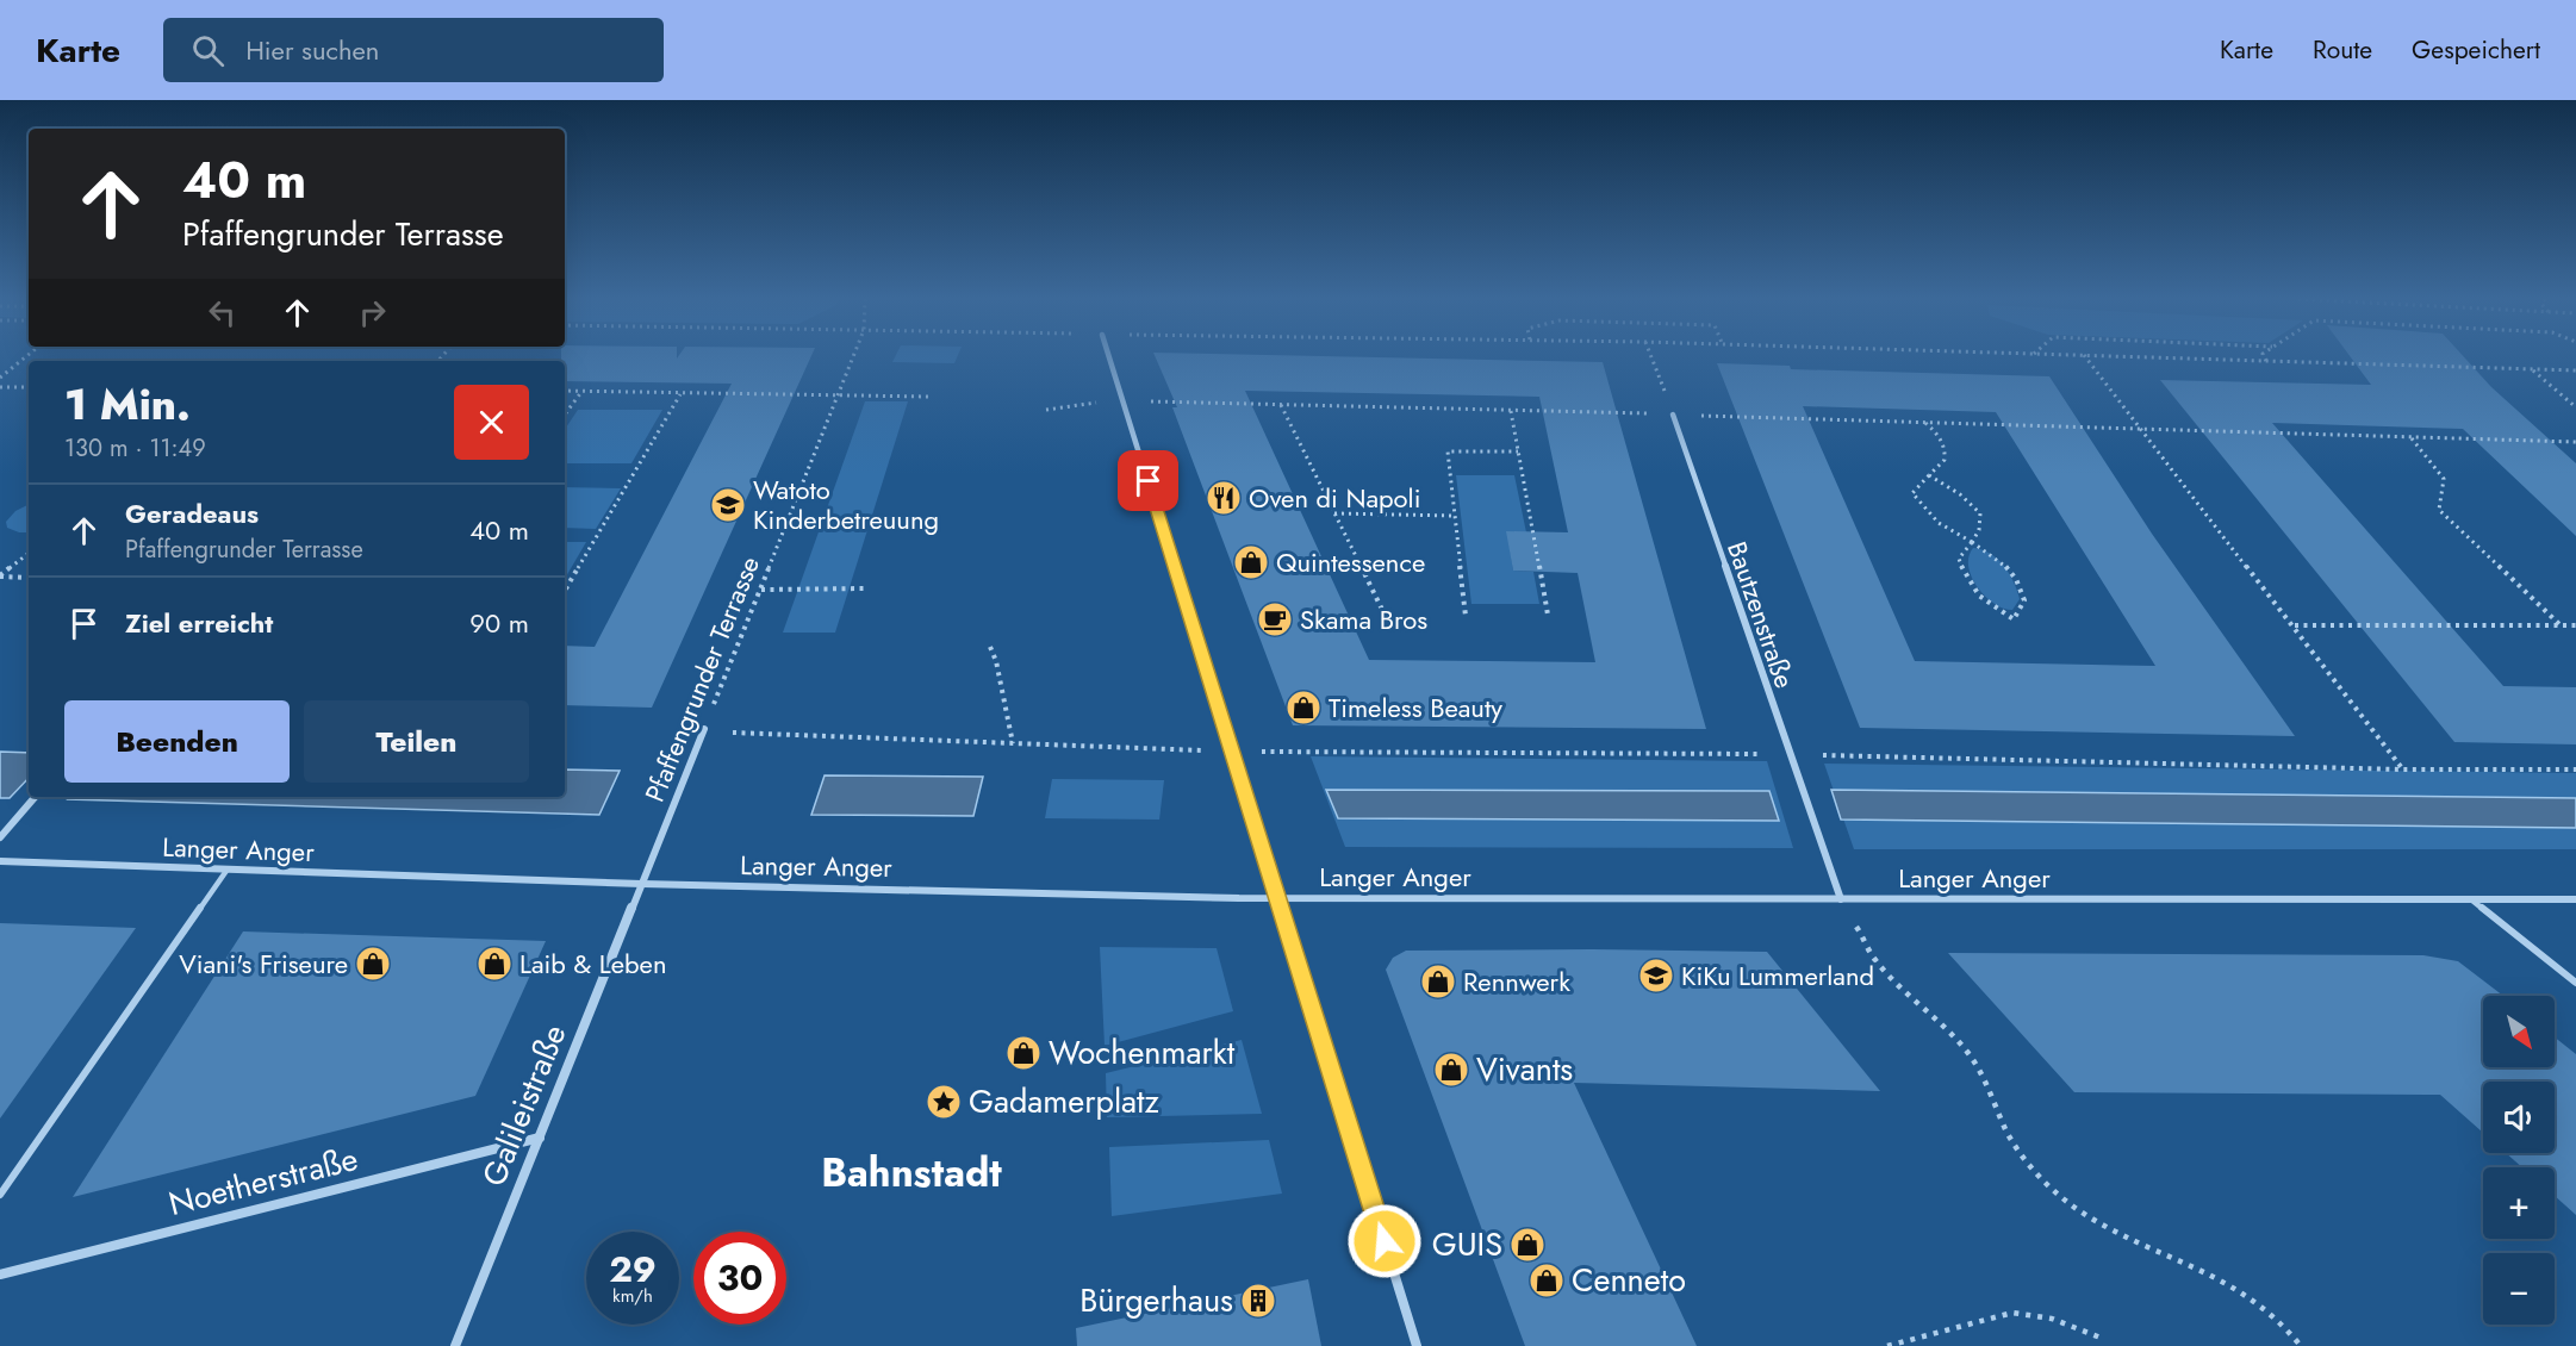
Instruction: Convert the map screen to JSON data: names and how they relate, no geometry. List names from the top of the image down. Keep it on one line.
{"streets":{"street":["Bautzenstraße","Pfaffengrunder Terrasse","Langer Anger","Galileistraße","Noetherstraße"]},"crossings":[["Bautzenstraße","Langer Anger"],["Pfaffengrunder Terrasse","Langer Anger"],["Pfaffengrunder Terrasse","Galileistraße"],["Langer Anger","Galileistraße"],["Galileistraße","Noetherstraße"]],"districts":["Bahnstadt"],"places":{"restaurant":["Oven di Napoli"],"school or university":["Watoto Kinderbetreuung","KiKu Lummerland"],"shop":["Quintessence","Timeless Beauty","Viani's Friseure","Laib & Leben","Rennwerk","Wochenmarkt","Vivants","GUIS","Cenneto"],"cafe":["Skama Bros"],"place":["Gadamerplatz"],"building":["Bürgerhaus"]},"north":"bottom right","page":{"header":"Karte","search":"Hier suchen","nav":["Karte","Route","Gespeichert"],"turn":["40 m","Pfaffengrunder Terrasse"],"heading":["1 Min.","130 m · 11:49"],"list":[{"name":"Geradeaus","note":"Pfaffengrunder Terrasse","value":"40 m"},{"name":"Ziel erreicht","value":"90 m"}],"buttons":["Beenden","Teilen"],"map_buttons":["+","−"],"speed":"29 km/h","limit":"30"}}
